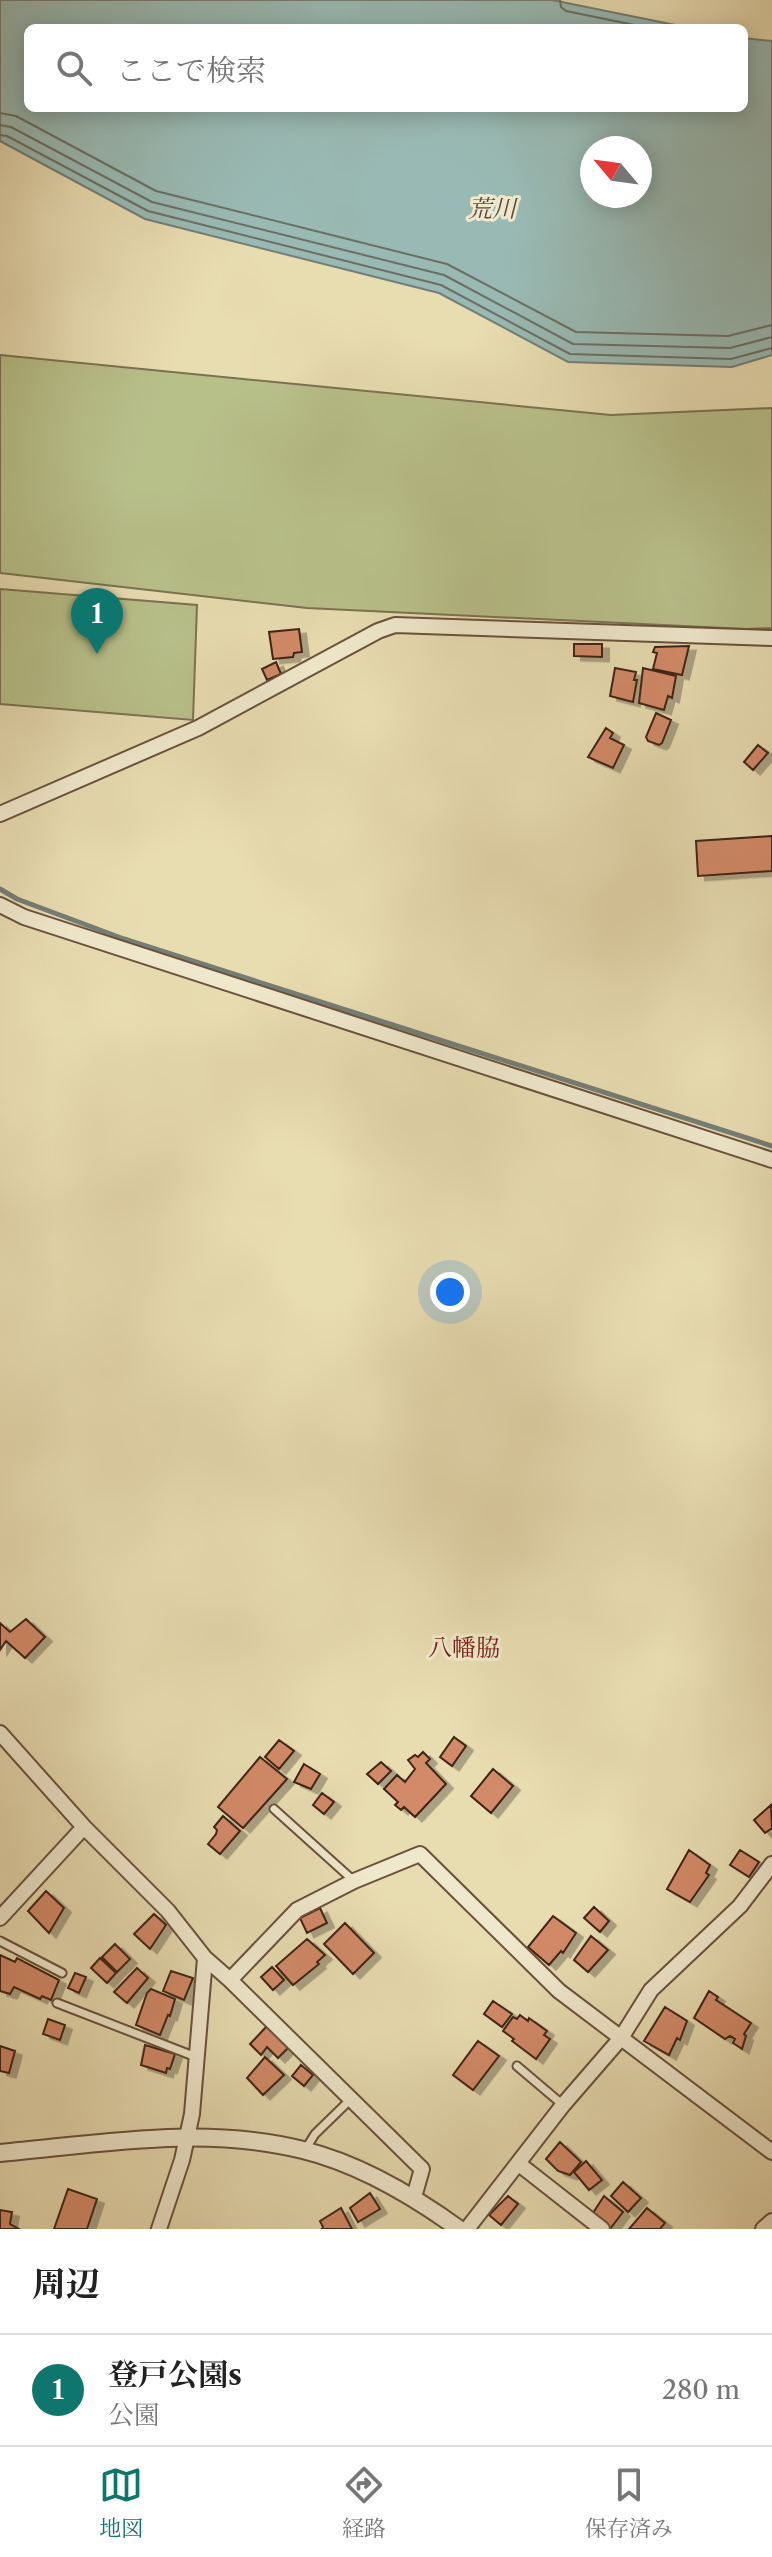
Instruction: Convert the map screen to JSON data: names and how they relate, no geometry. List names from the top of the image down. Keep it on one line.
{"districts":["八幡脇"],"water":["荒川"],"north":"top left","page":{"search":"ここで検索","pins":"1","heading":"周辺","list":[{"mark":"1","name":"登戸公園s","note":"公園","value":"280 m"}],"nav":["地図","経路","保存済み"]}}
